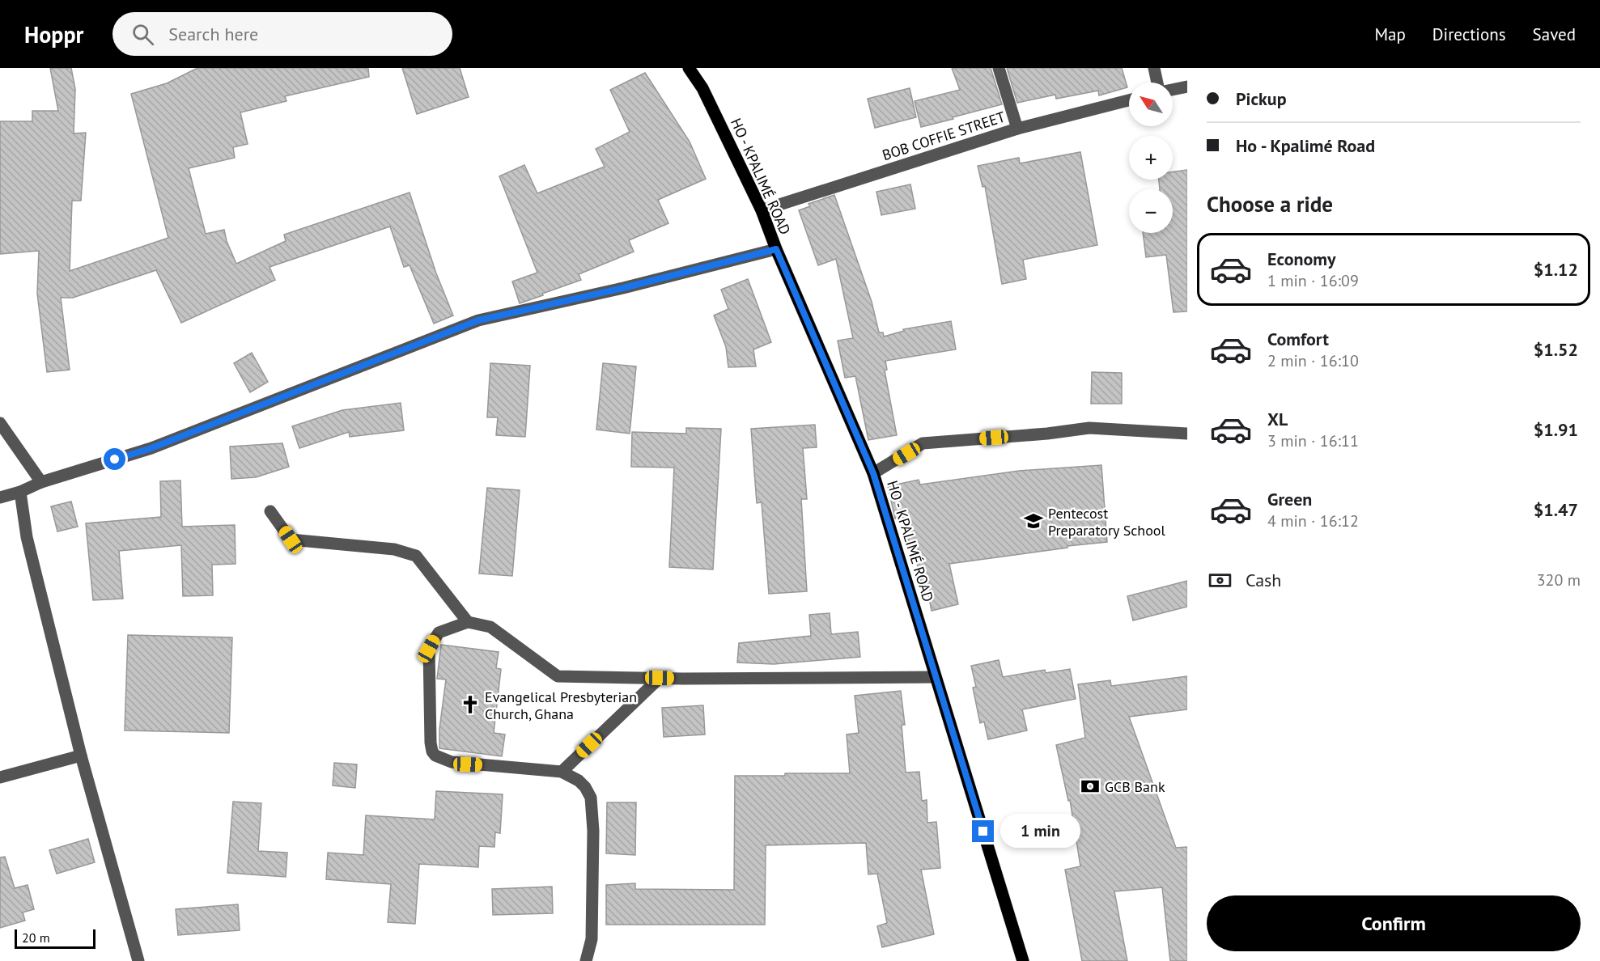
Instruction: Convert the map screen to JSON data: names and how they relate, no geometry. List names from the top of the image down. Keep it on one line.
{"streets":{"main road":["HO - KPALIMÉ ROAD"],"street":["BOB COFFIE STREET"]},"crossings":[["BOB COFFIE STREET","HO - KPALIMÉ ROAD"]],"places":{"school or university":["Pentecost Preparatory School"],"church":["Evangelical Presbyterian Church, Ghana"],"bank":["GCB Bank"]},"scale_bar":"20 m","north":"top left","page":{"header":"Hoppr","search":"Search here","nav":["Map","Directions","Saved"],"banner":["Pickup","Ho - Kpalimé Road"],"map_buttons":["+","−"],"heading":"Choose a ride","list":[{"name":"Economy","note":"1 min · 16:09","value":"$1.12"},{"name":"Comfort","note":"2 min · 16:10","value":"$1.52"},{"name":"XL","note":"3 min · 16:11","value":"$1.91"},{"name":"Green","note":"4 min · 16:12","value":"$1.47"}],"pay":["Cash","320 m"],"bubble":"1 min","buttons":"Confirm","scale":"20 m"}}
